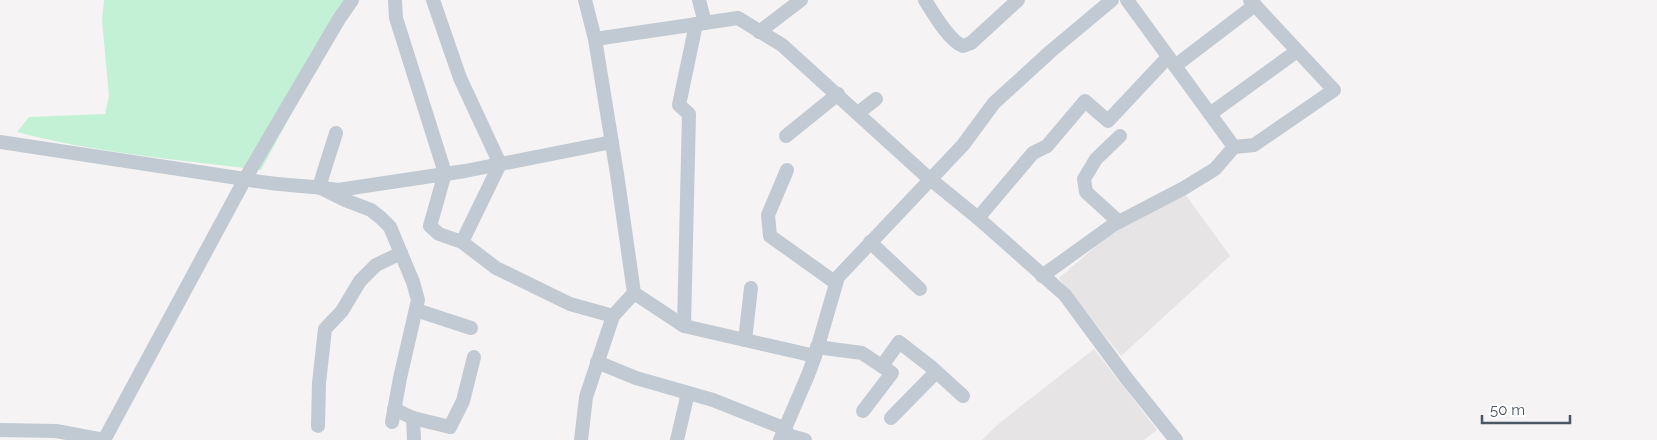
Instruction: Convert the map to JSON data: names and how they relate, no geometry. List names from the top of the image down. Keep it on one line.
{"scale_bar":"50 m"}
